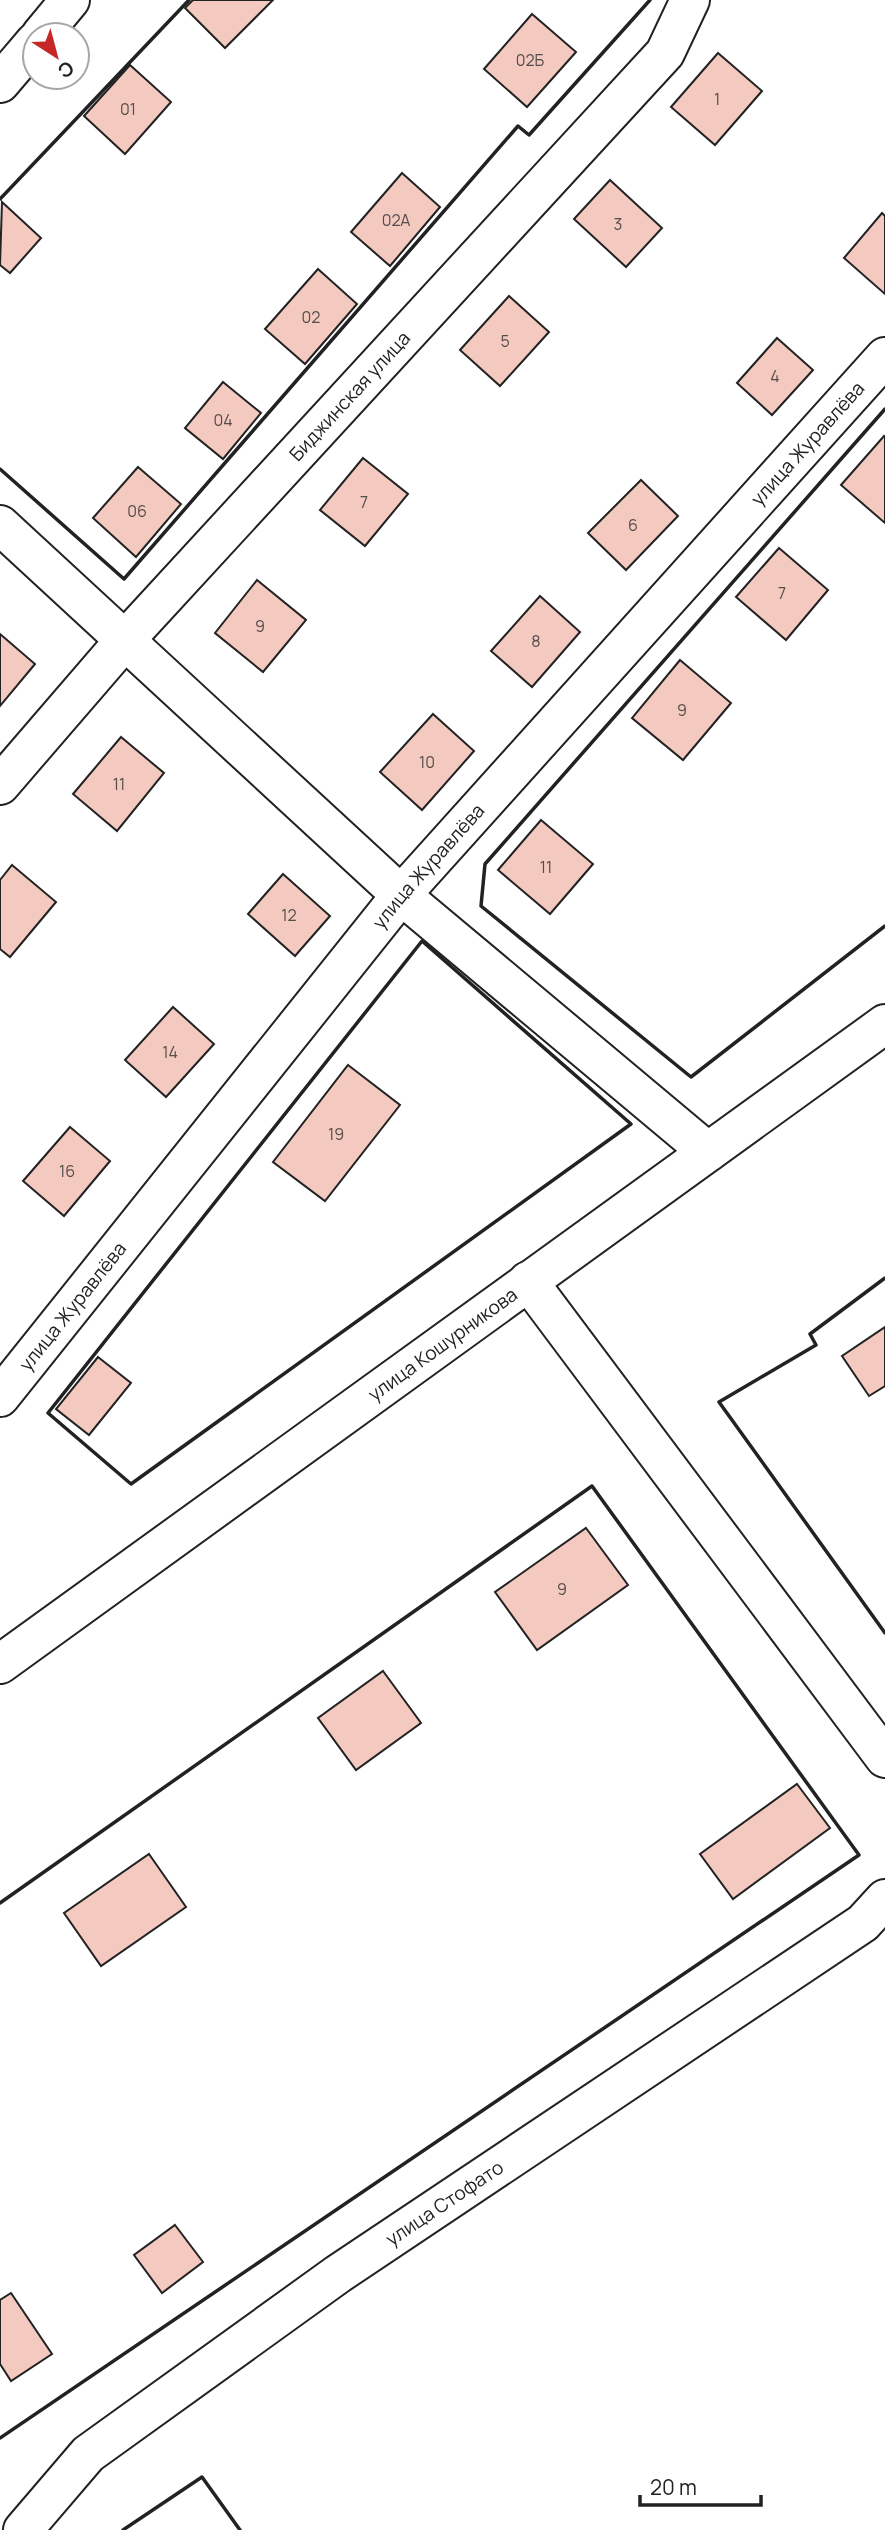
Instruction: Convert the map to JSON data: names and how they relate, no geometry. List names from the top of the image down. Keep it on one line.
{"streets":{"street":["Биджинская улица","улица Журавлёва","улица Кошурникова","улица Стофато"]},"house_numbers":["02Б","1","01","02А","3","02","5","4","04","7","06","6","7","9","8","9","10","11","11","12","14","19","16","9"],"scale_bar":"20 m","north":"bottom right"}
